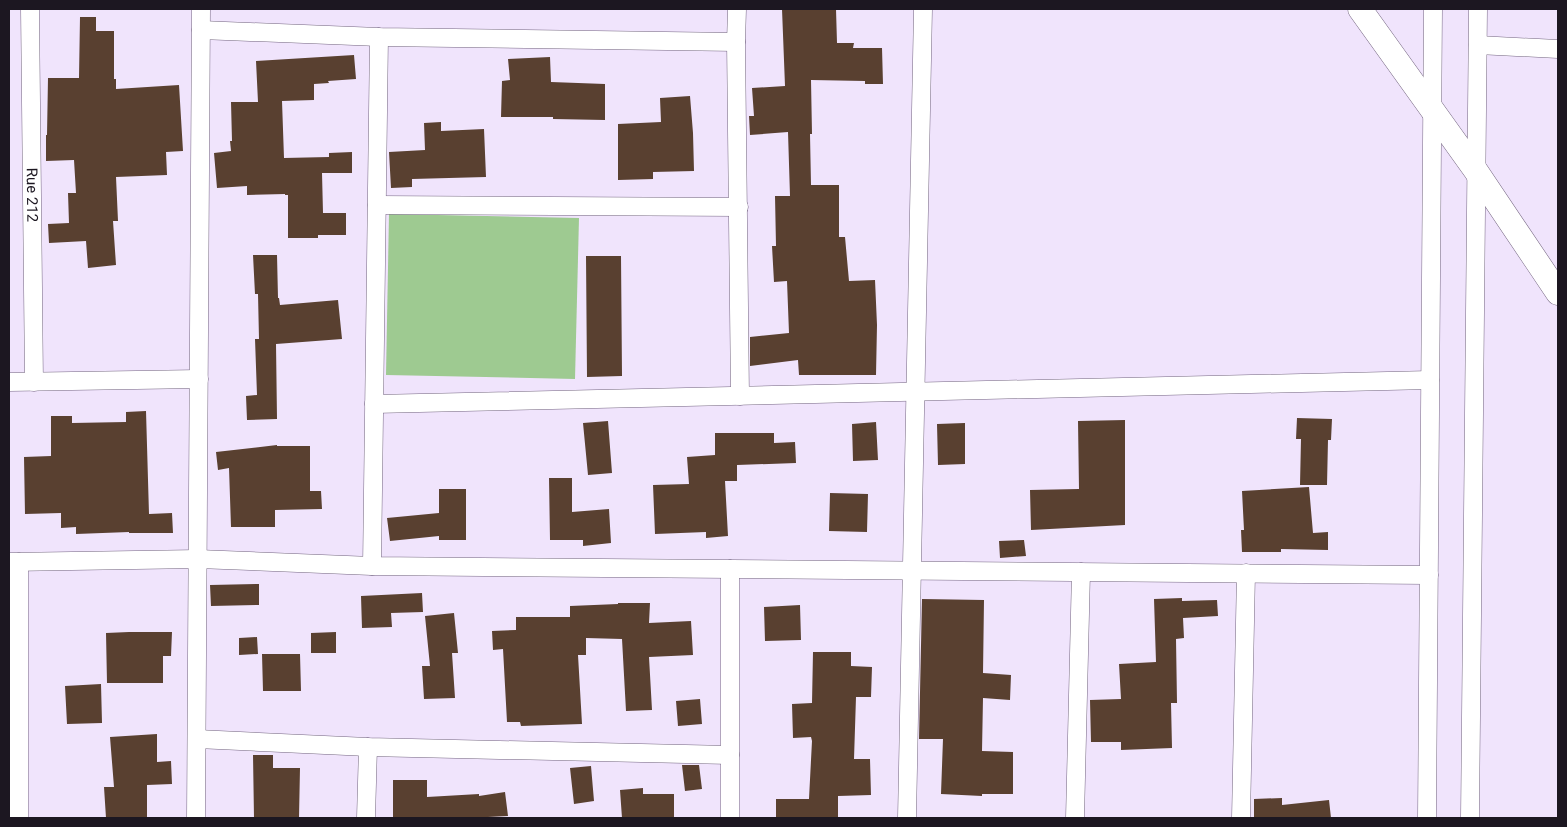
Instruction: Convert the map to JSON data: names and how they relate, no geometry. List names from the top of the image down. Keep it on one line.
{"streets":{"street":["Rue 212"]}}
